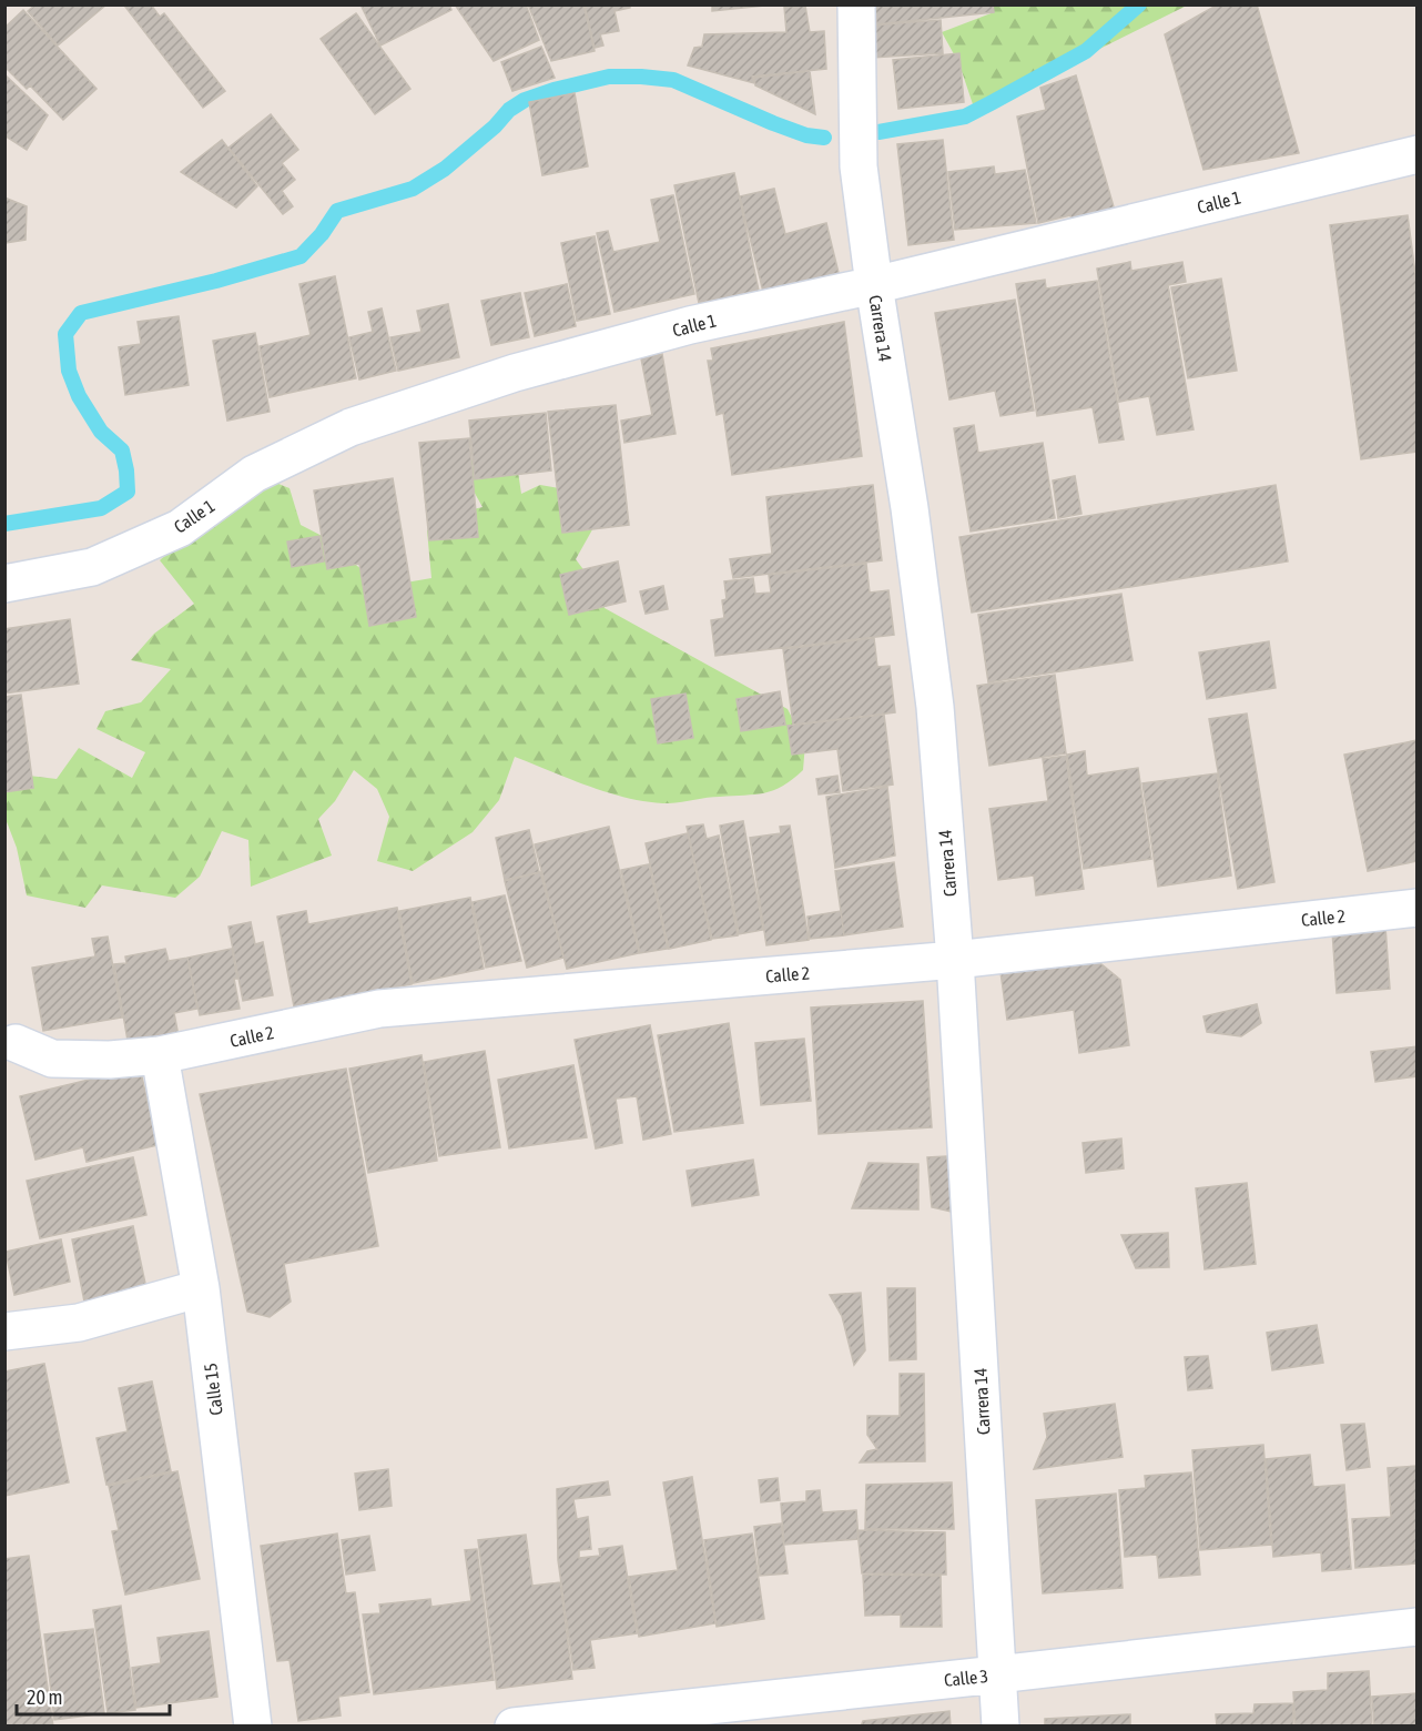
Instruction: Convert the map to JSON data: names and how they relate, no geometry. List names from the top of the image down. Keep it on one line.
{"streets":{"street":["Calle 1","Carrera 14","Calle 2","Calle 15","Calle 3"]},"crossings":[["Calle 1","Carrera 14"],["Carrera 14","Calle 2"],["Carrera 14","Calle 3"],["Calle 2","Calle 15"]],"scale_bar":"20 m"}
